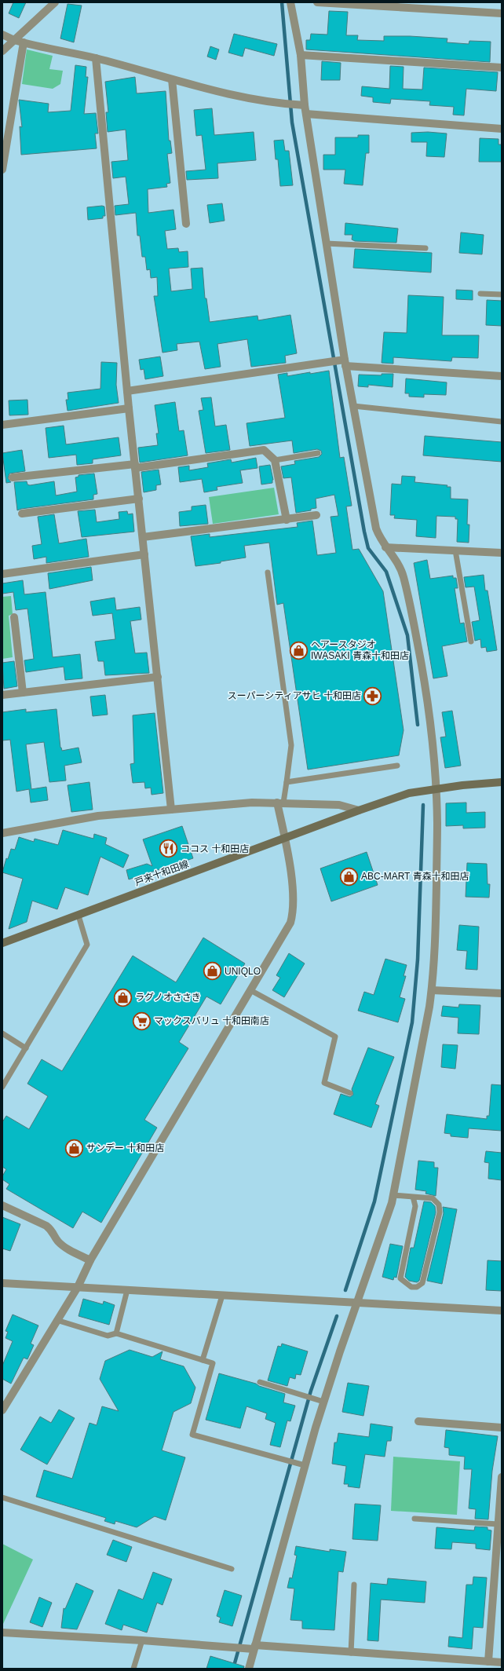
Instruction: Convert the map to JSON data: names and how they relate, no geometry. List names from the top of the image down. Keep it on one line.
{"streets":{"main road":["戸来十和田線"]},"places":{"shop":["ヘアースタジオ IWASAKI 青森十和田店","ABC-MART 青森十和田店","UNIQLO","ラグノオささき","サンデー 十和田店"],"pharmacy":["スーパーシティアサヒ 十和田店"],"restaurant":["ココス 十和田店"],"supermarket":["マックスバリュ 十和田南店"]}}
